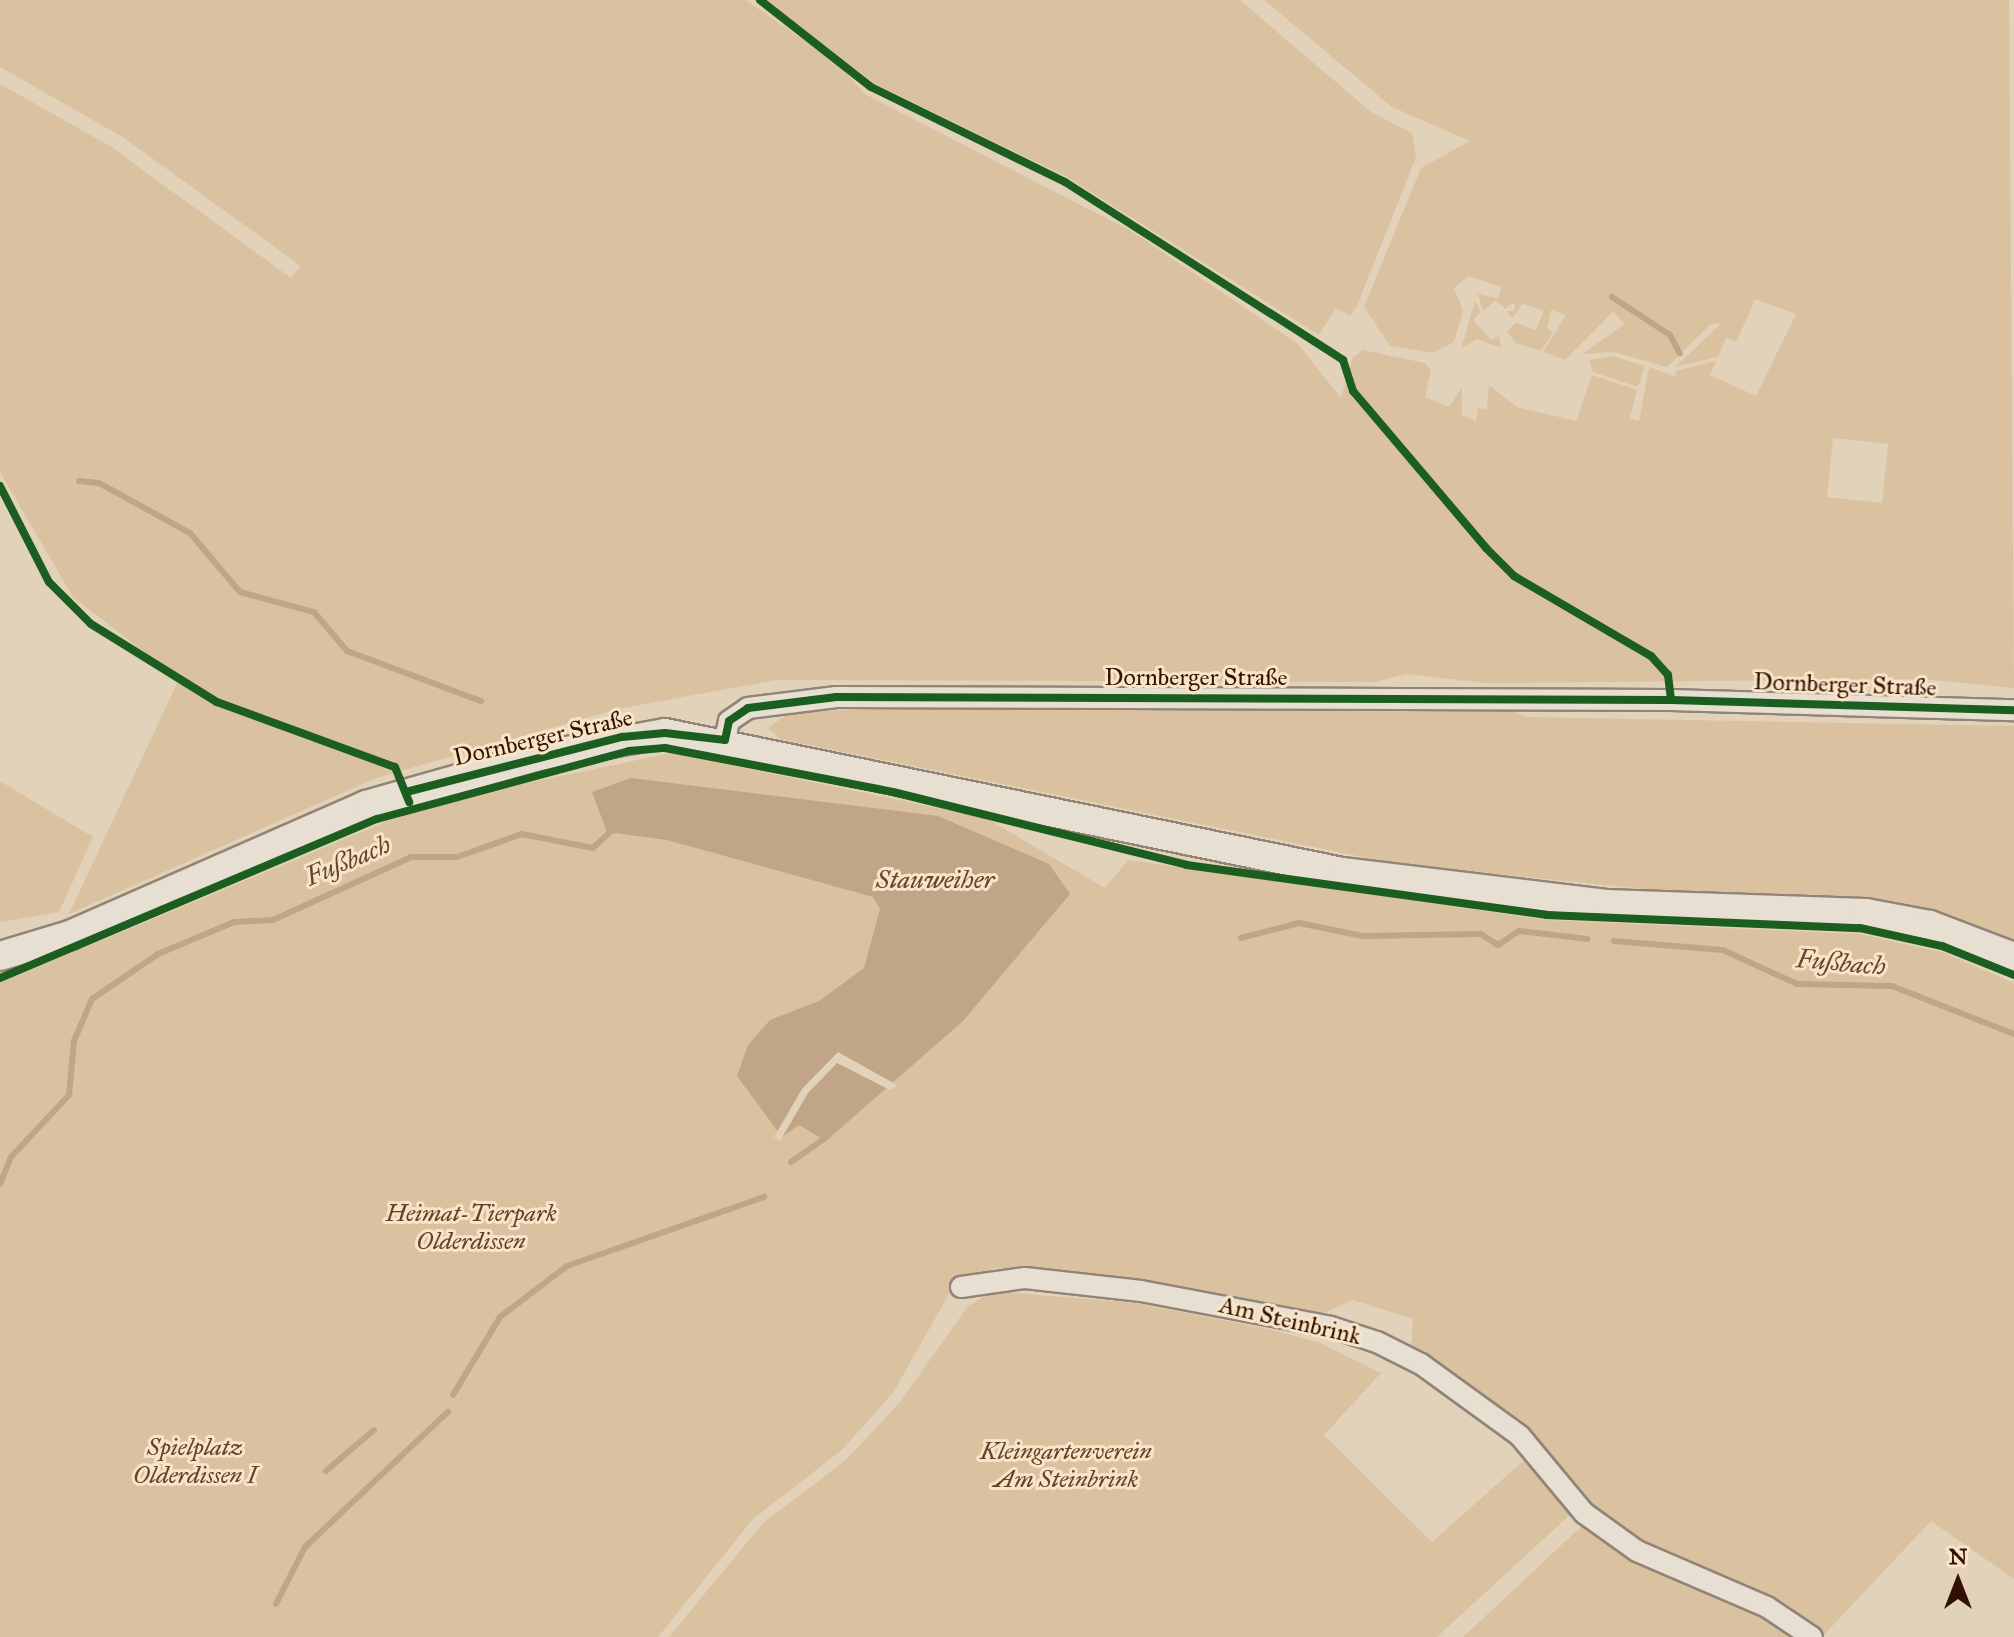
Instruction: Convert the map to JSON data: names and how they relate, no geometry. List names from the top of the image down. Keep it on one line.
{"streets":{"main road":["Dornberger Straße"],"street":["Am Steinbrink"]},"water":["Fußbach","Stauweiher"],"parks":["Heimat-Tierpark Olderdissen","Spielplatz Olderdissen I","Kleingartenverein Am Steinbrink"],"north":"top"}
